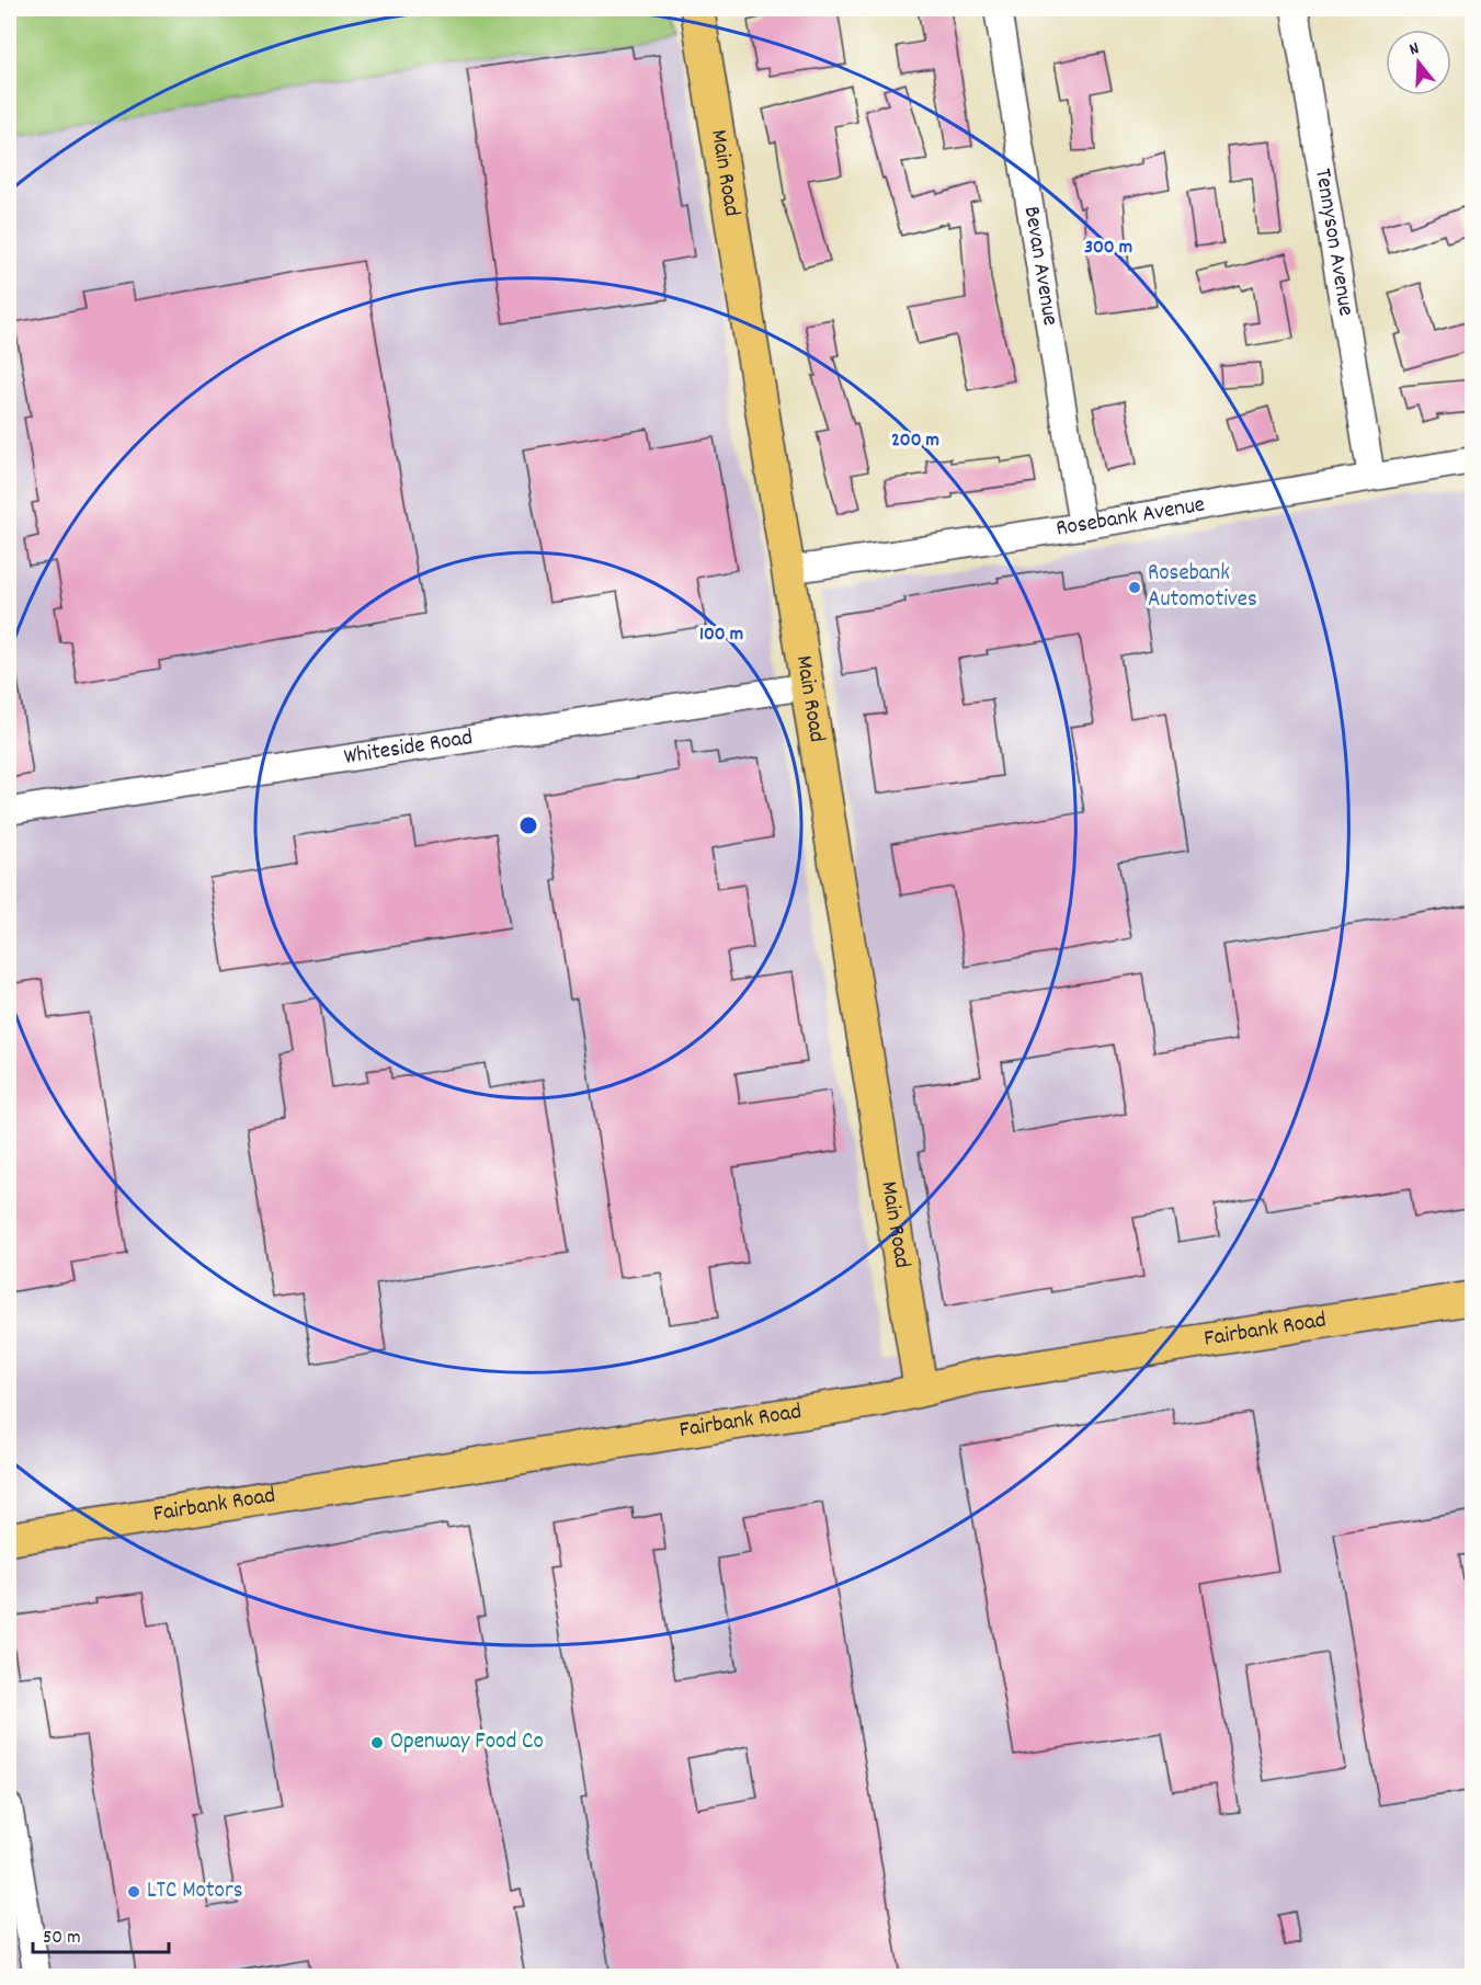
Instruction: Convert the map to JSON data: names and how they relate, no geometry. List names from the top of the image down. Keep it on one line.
{"streets":{"main road":["Main Road","Fairbank Road"],"street":["Tennyson Avenue","Bevan Avenue","Rosebank Avenue","Whiteside Road"]},"crossings":[["Main Road","Rosebank Avenue"],["Main Road","Whiteside Road"],["Main Road","Fairbank Road"],["Tennyson Avenue","Rosebank Avenue"],["Bevan Avenue","Rosebank Avenue"]],"places":["Rosebank Automotives","Openway Food Co","LTC Motors"],"scale_bar":"50 m","north":"top","rings":["300 m","200 m","100 m"]}
